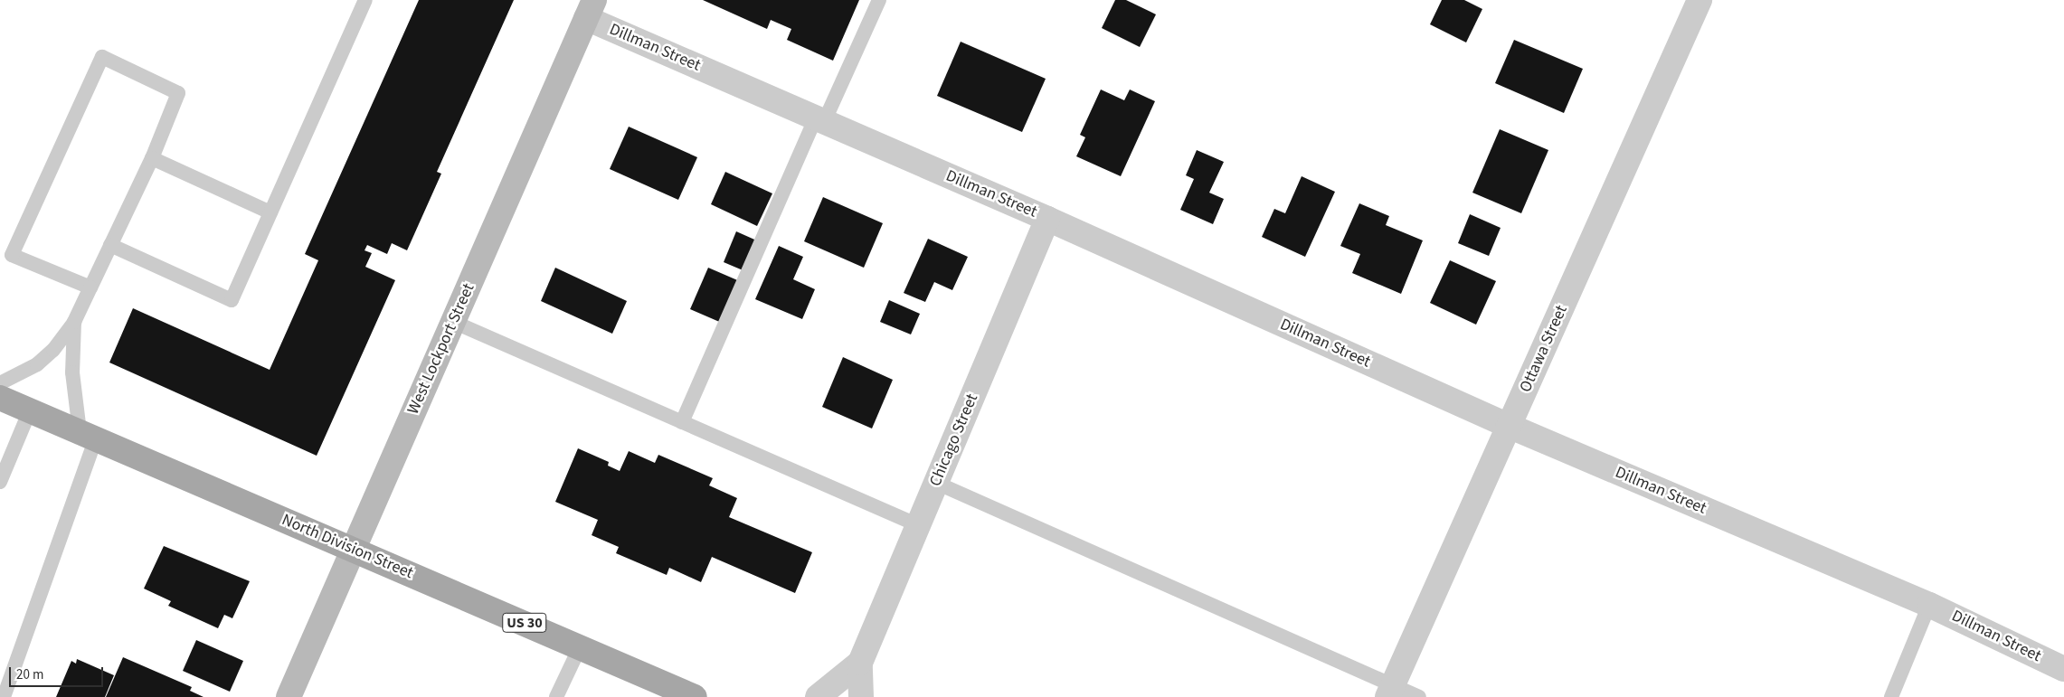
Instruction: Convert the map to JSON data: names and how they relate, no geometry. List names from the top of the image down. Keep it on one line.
{"streets":{"main road":["West Lockport Street","North Division Street","US 30"],"street":["Dillman Street","Ottawa Street","Chicago Street"]},"crossings":[["Dillman Street","West Lockport Street"],["Dillman Street","Ottawa Street"],["Dillman Street","Chicago Street"],["West Lockport Street","North Division Street"]],"scale_bar":"20 m"}
